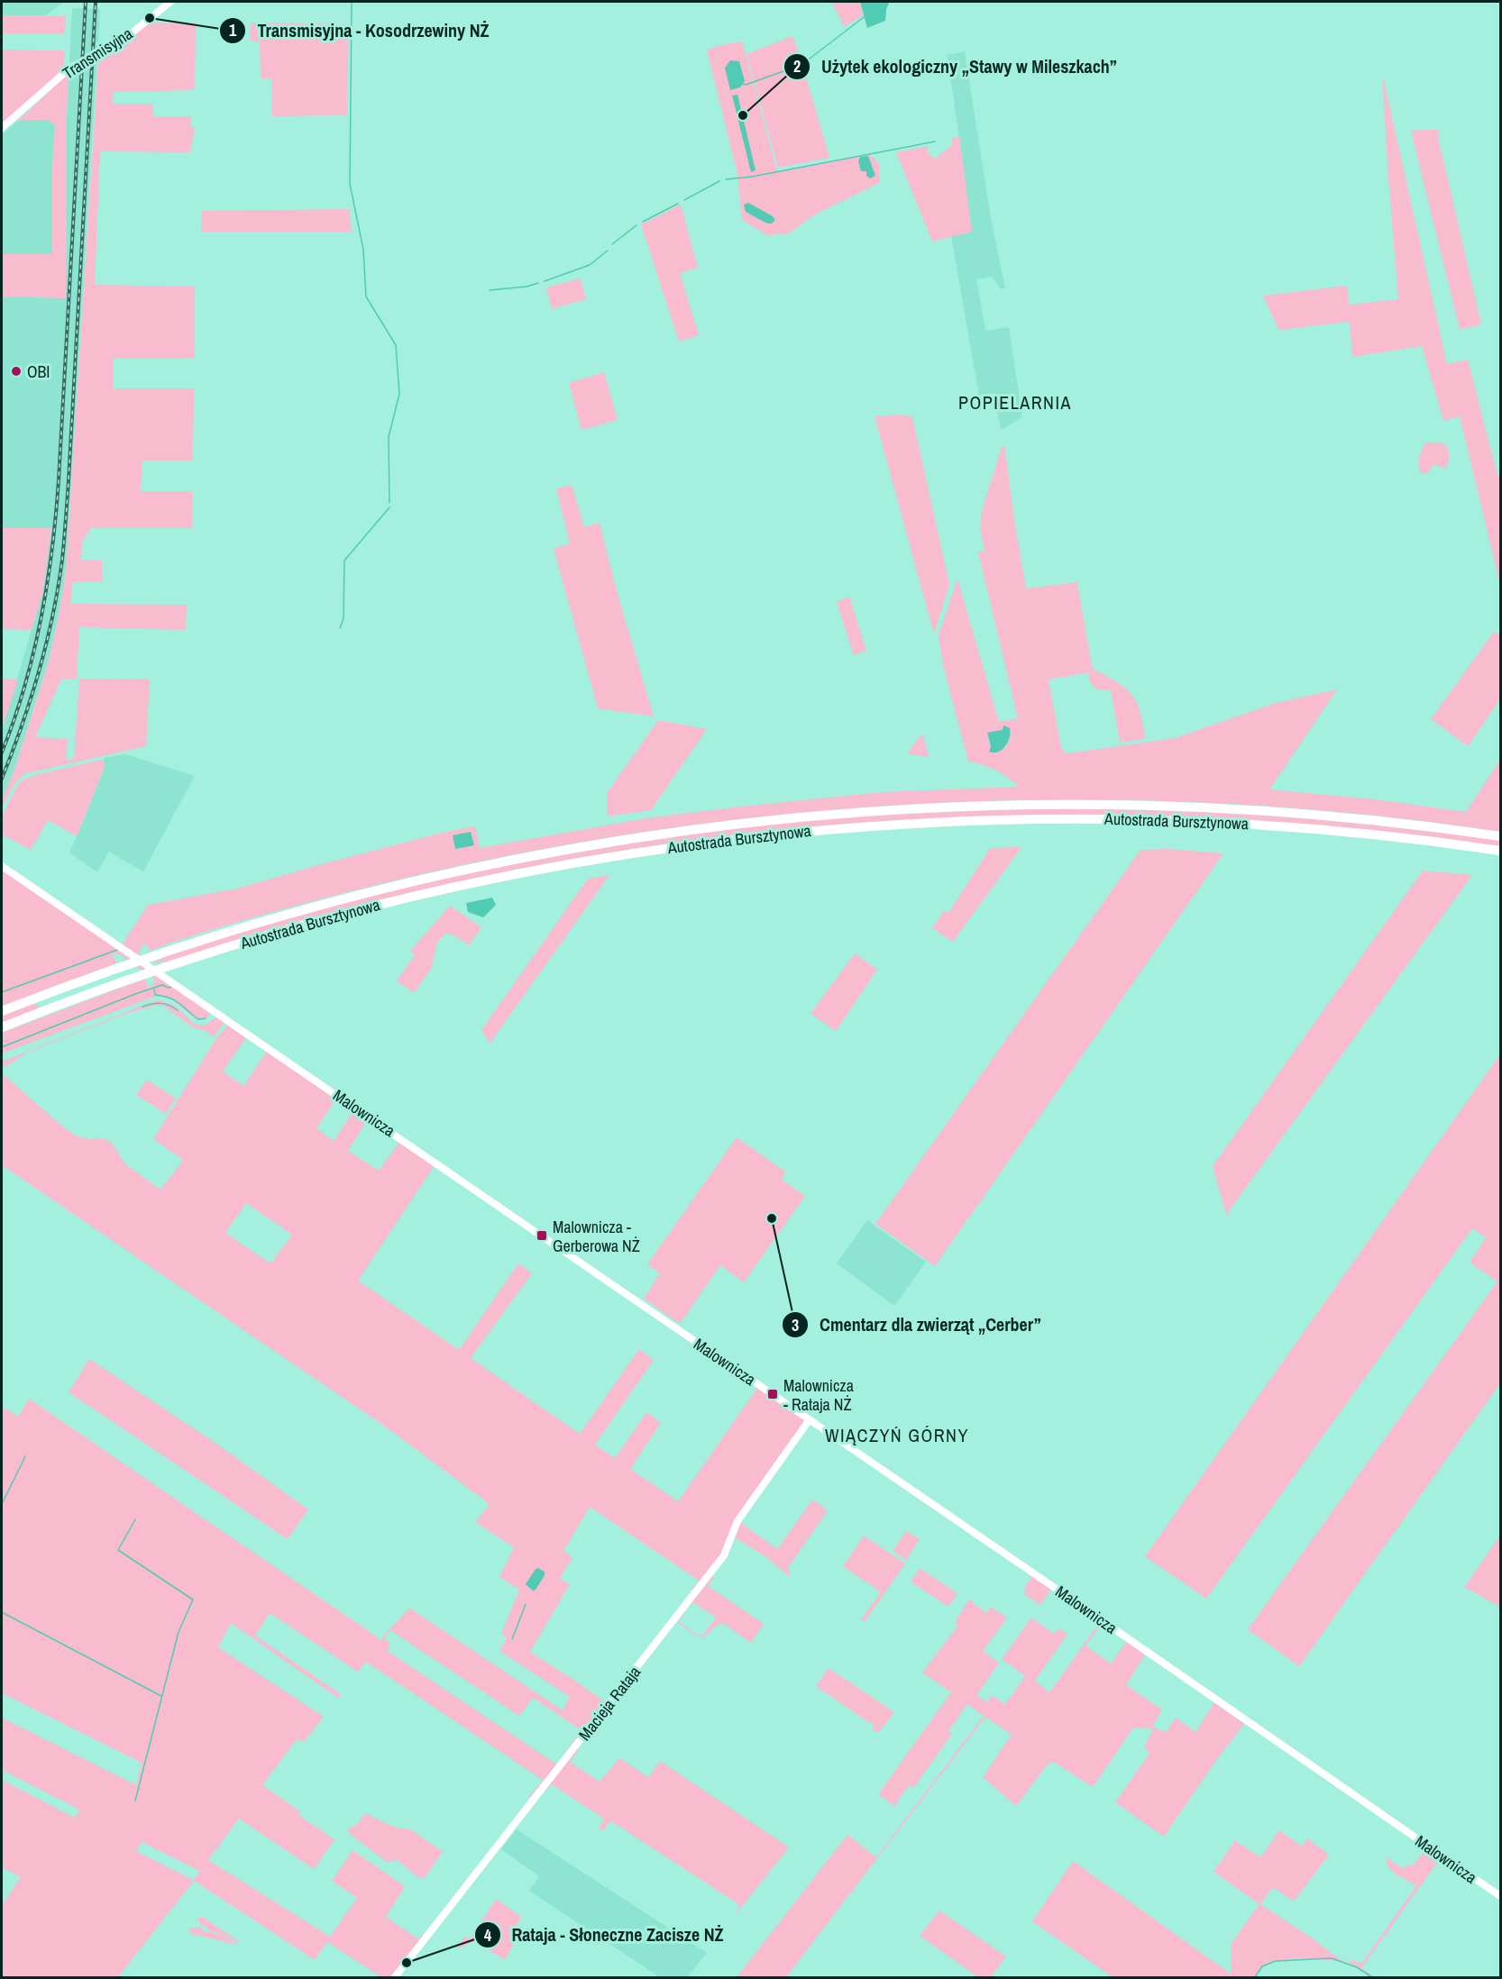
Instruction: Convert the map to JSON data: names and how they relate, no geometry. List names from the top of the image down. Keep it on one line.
{"streets":{"highway":["Autostrada Bursztynowa"],"street":["Transmisyjna","Malownicza","Macieja Rataja"]},"crossings":[["Malownicza","Macieja Rataja"]],"districts":["POPIELARNIA","WIĄCZYŃ GÓRNY"],"places":{"other":["Transmisyjna - Kosodrzewiny NŻ","Użytek ekologiczny „Stawy w Mileszkach”","OBI","Cmentarz dla zwierząt „Cerber”","Rataja - Słoneczne Zacisze NŻ"],"transit":["Malownicza - Gerberowa NŻ","Malownicza - Rataja NŻ"]}}
